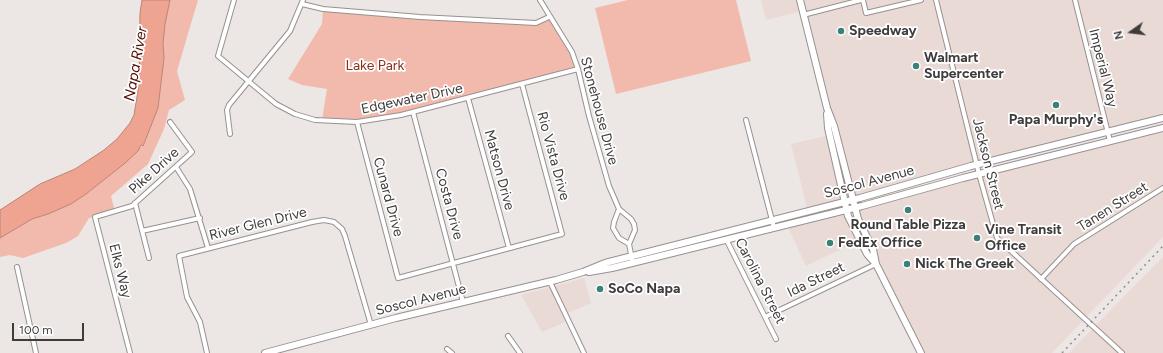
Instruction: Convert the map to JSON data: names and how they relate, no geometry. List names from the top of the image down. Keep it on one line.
{"streets":{"main road":["Soscol Avenue"],"street":["Imperial Way","Edgewater Drive","Stonehouse Drive","Rio Vista Drive","Jackson Street","Matson Drive","Pike Drive","Cunard Drive","Costa Drive","Tanen Street","River Glen Drive","Elks Way","Ida Street","Carolina Street"]},"crossings":[["Imperial Way","Soscol Avenue"],["Edgewater Drive","Stonehouse Drive"],["Edgewater Drive","Rio Vista Drive"],["Edgewater Drive","Matson Drive"],["Edgewater Drive","Cunard Drive"],["Edgewater Drive","Costa Drive"],["Stonehouse Drive","Soscol Avenue"],["Rio Vista Drive","Matson Drive"],["Jackson Street","Soscol Avenue"],["Jackson Street","Tanen Street"],["Pike Drive","Elks Way"],["Soscol Avenue","Costa Drive"],["Soscol Avenue","River Glen Drive"],["Soscol Avenue","Carolina Street"],["Cunard Drive","Costa Drive"],["Ida Street","Carolina Street"]],"water":["Napa River"],"parks":["Lake Park"],"places":["Speedway","Walmart Supercenter","Papa Murphy's","Round Table Pizza","Vine Transit Office","FedEx Office","Nick The Greek","SoCo Napa"],"scale_bar":"100 m","north":"left"}
